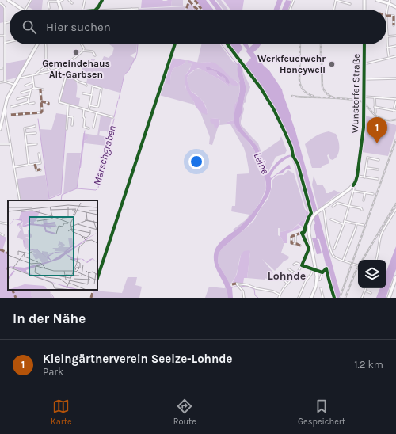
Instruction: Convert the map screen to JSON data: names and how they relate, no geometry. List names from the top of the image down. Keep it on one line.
{"streets":{"street":["Wunstorfer Straße"]},"districts":["Lohnde"],"water":["Marschgraben","Leine"],"places":["Gemeindehaus Alt-Garbsen","Werkfeuerwehr Honeywell"],"page":{"search":"Hier suchen","pins":"1","heading":"In der Nähe","list":[{"mark":"1","name":"Kleingärtnerverein Seelze-Lohnde","note":"Park","value":"1.2 km"}],"nav":["Karte","Route","Gespeichert"]}}
